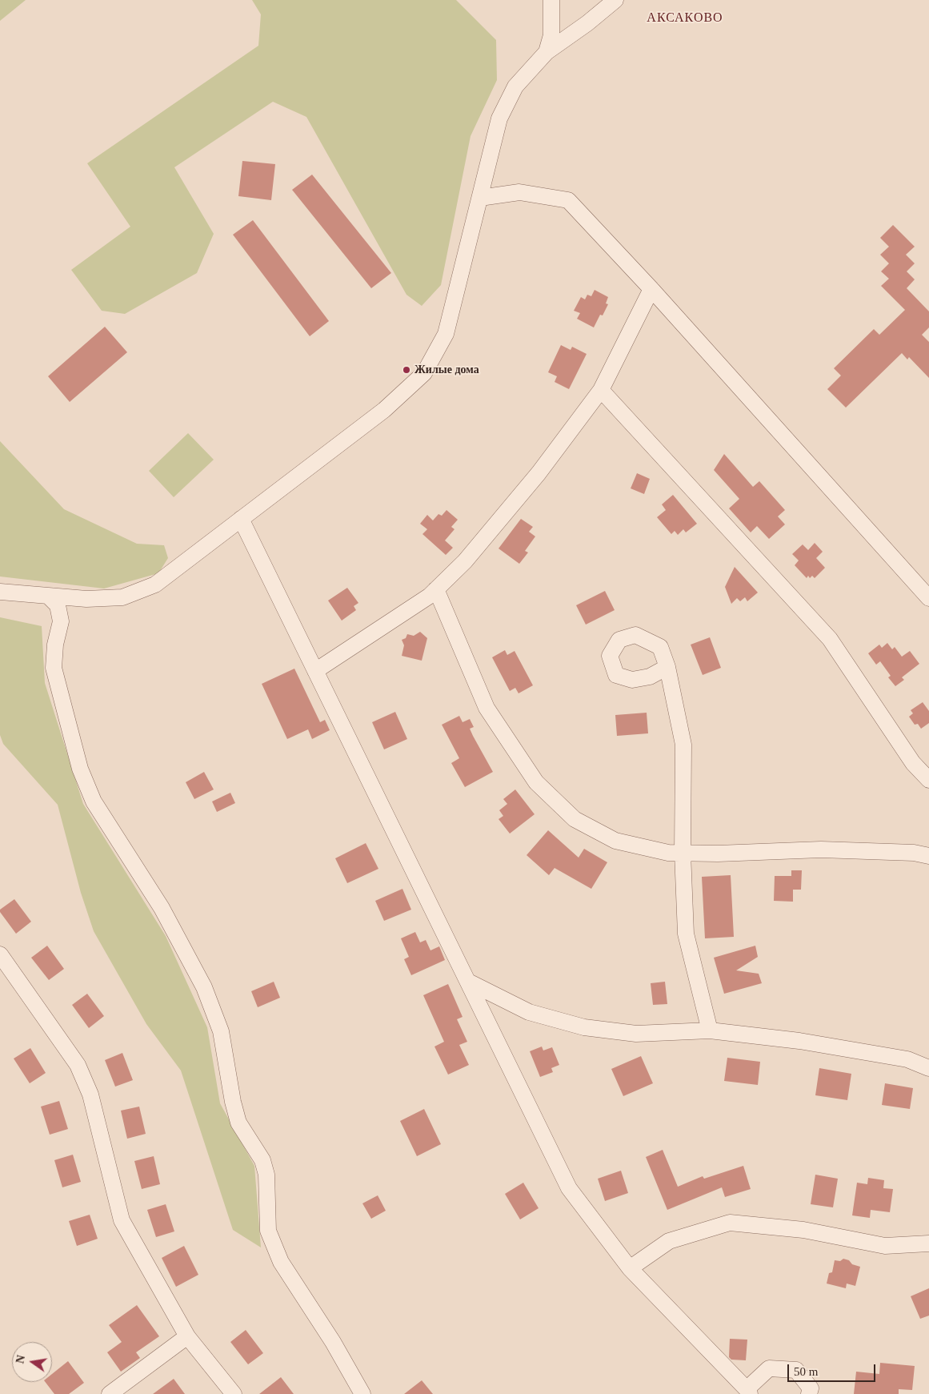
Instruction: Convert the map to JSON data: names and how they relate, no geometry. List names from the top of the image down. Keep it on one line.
{"districts":["АКСАКОВО"],"places":["Жилые дома"],"scale_bar":"50 m","north":"left"}
